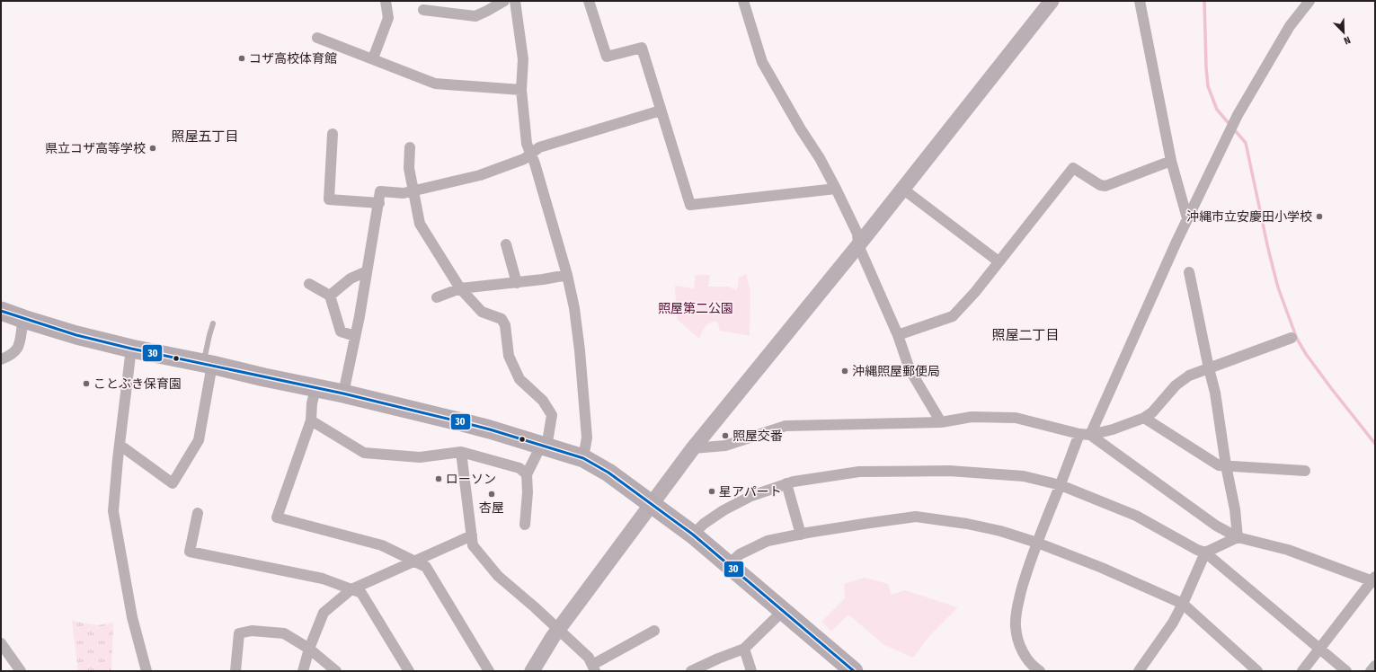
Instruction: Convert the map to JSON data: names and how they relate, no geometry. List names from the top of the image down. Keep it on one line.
{"districts":["照屋五丁目","照屋二丁目"],"parks":["照屋第二公園"],"places":["コザ高校体育館","県立コザ高等学校","沖縄市立安慶田小学校","沖縄照屋郵便局","ことぶき保育園","照屋交番","ローソン","星アパート","杏屋"],"lines":["transit line 30"],"north":"bottom right"}
